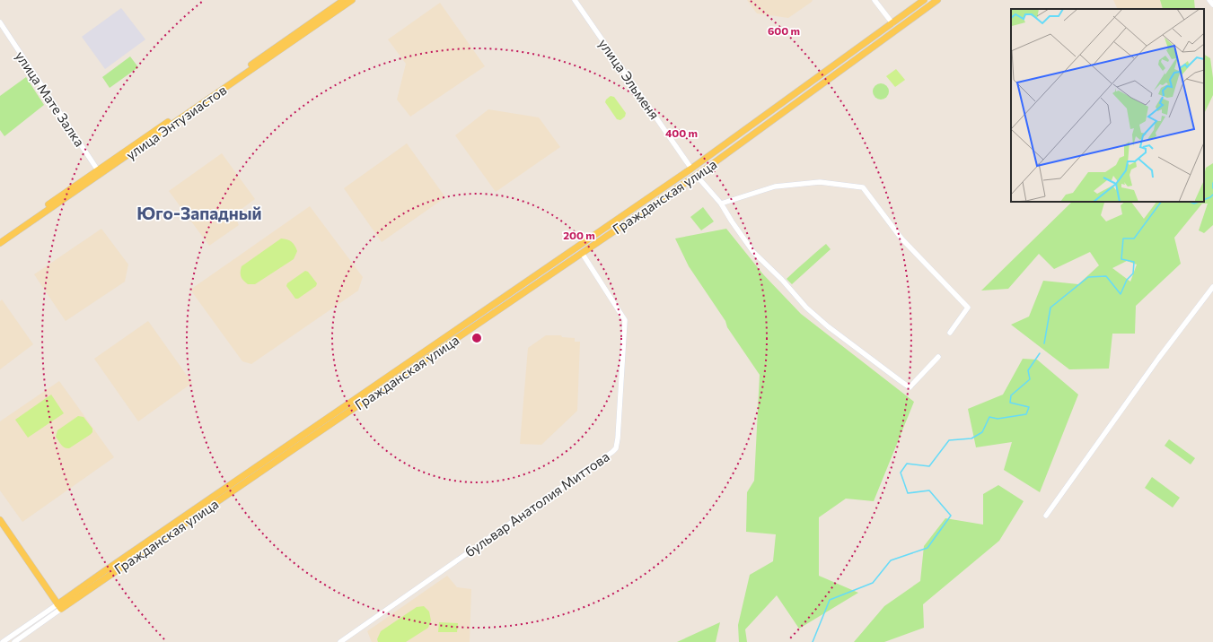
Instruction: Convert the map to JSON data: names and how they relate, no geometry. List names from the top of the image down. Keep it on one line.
{"streets":{"main road":["улица Эльменя","улица Энтузиастов","Гражданская улица"],"street":["улица Мате Залка","бульвар Анатолия Миттова"]},"crossings":[["улица Эльменя","Гражданская улица"],["улица Мате Залка","улица Энтузиастов"],["Гражданская улица","бульвар Анатолия Миттова"]],"districts":["Юго-Западный"],"rings":["600 m","400 m","200 m"]}
